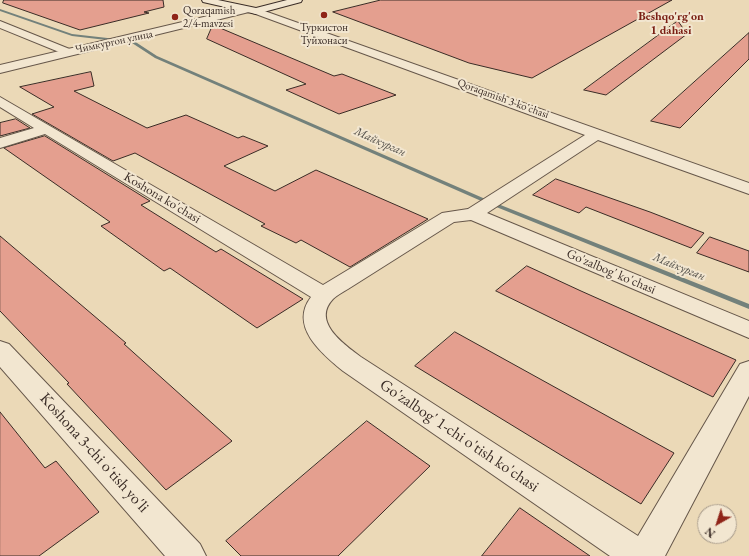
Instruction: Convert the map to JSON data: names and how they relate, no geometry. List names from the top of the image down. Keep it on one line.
{"streets":{"street":["Чимкургон улица","Qoraqamish 3-ko'chasi","Koshona ko'chasi","Go'zalbog' ko'chasi","Go'zalbog' 1-chi o'tish ko'chasi","Koshona 3-chi o'tish yo'li"]},"crossings":[["Чимкургон улица","Qoraqamish 3-ko'chasi"],["Koshona ko'chasi","Go'zalbog' 1-chi o'tish ko'chasi"]],"districts":["Beshqo'rg'on 1 dahasi"],"water":["Майкурган"],"places":["Туркистон Туйхонаси","Qoraqamish 2/4-mavzesi"],"north":"bottom left"}
